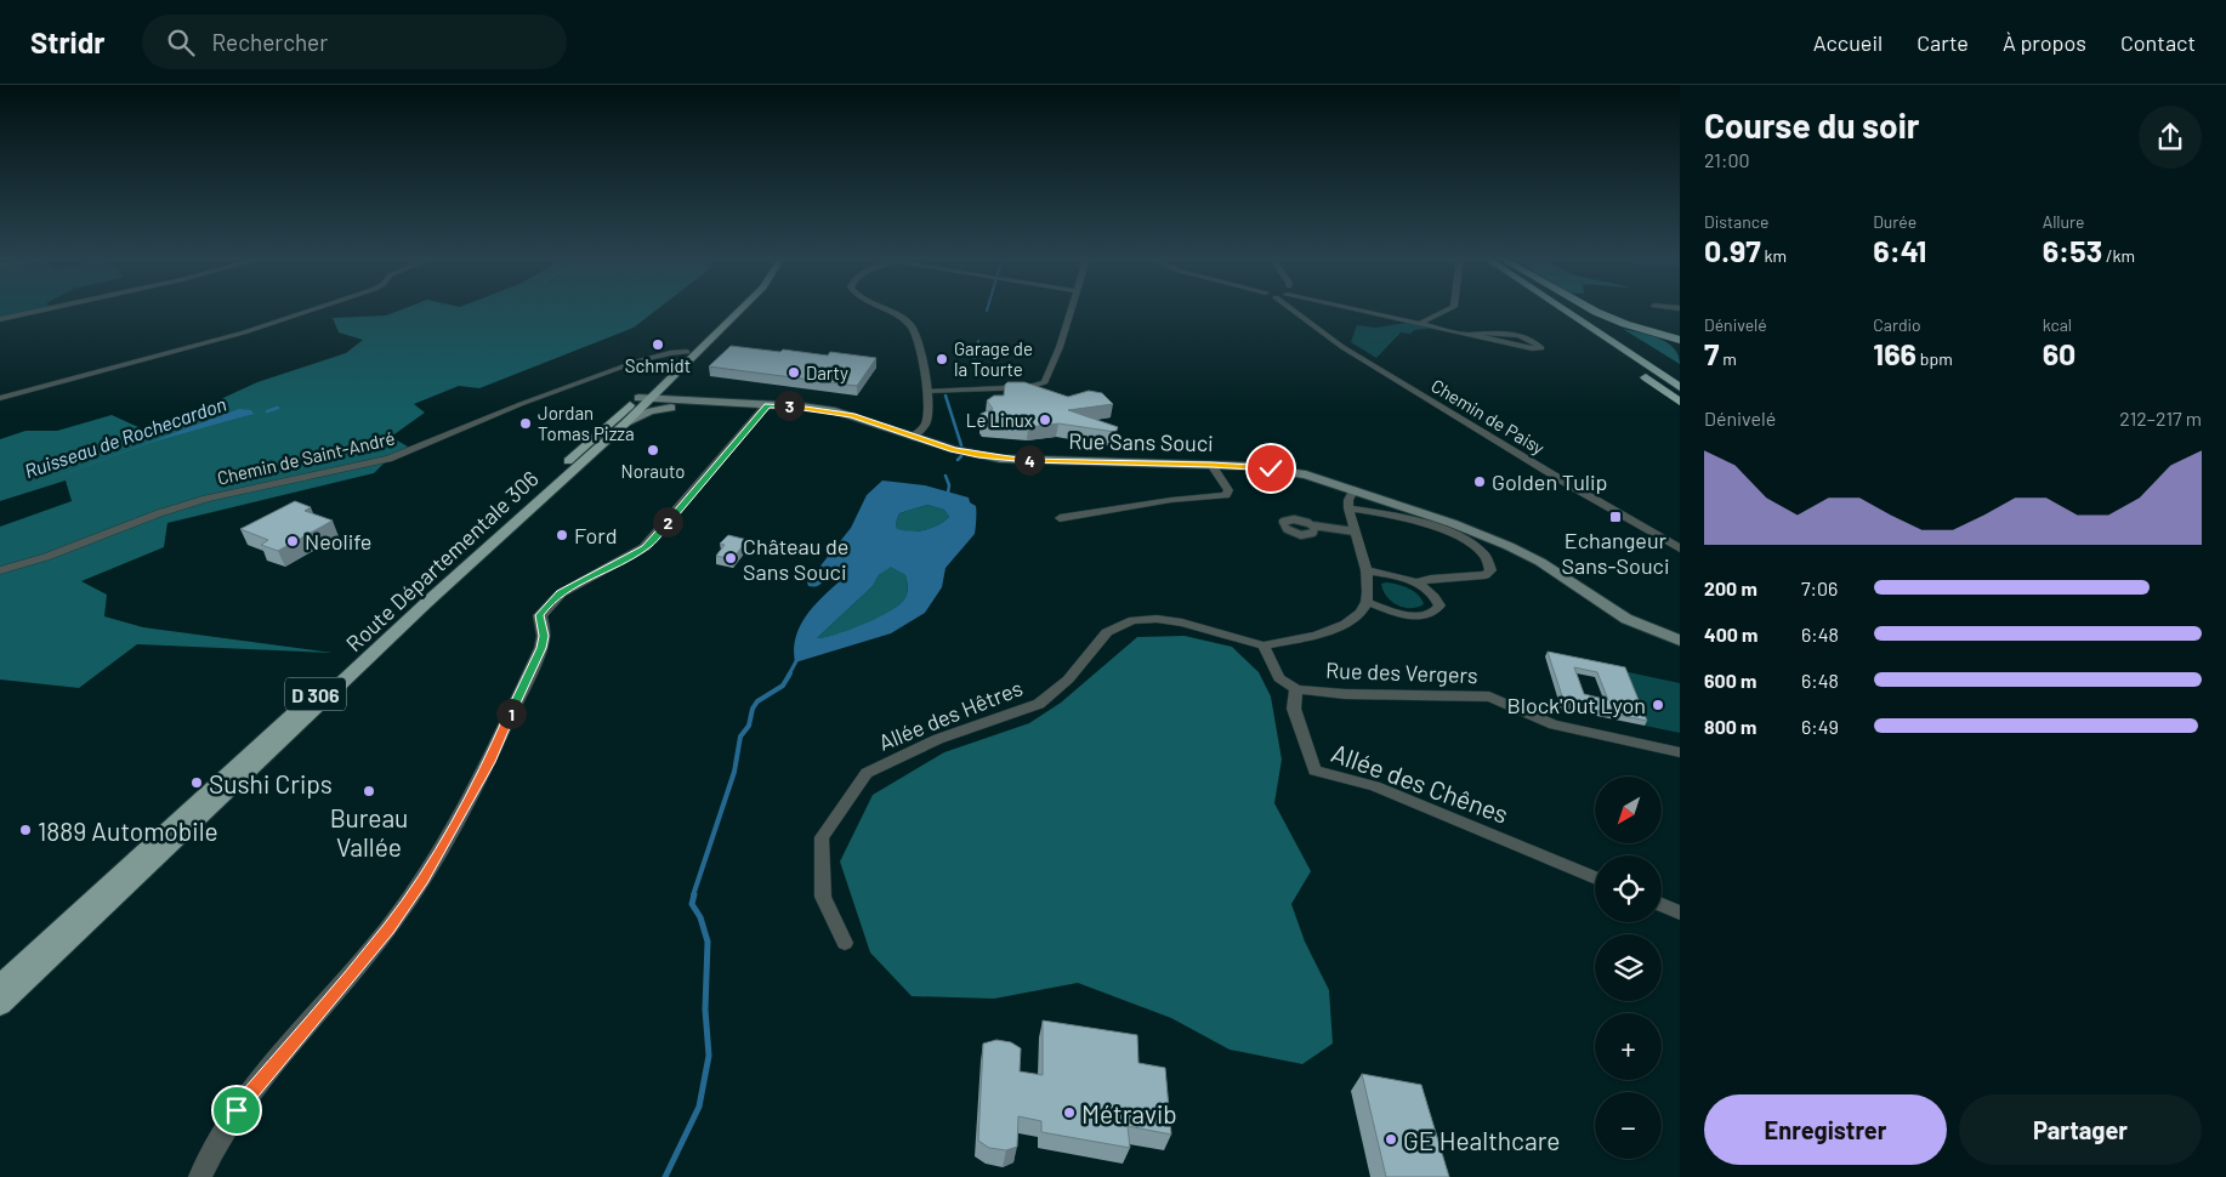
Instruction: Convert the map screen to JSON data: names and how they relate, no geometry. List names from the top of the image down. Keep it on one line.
{"streets":{"main road":["Rue Sans Souci","Route Départementale 306","D 306"],"street":["Chemin de Paisy","Chemin de Saint-André","Rue des Vergers","Allée des Hêtres","Allée des Chênes"]},"crossings":[["Rue Sans Souci","Route Départementale 306"],["Chemin de Saint-André","Route Départementale 306"],["Chemin de Saint-André","D 306"],["Route Départementale 306","D 306"],["Rue des Vergers","Allée des Chênes"]],"water":["Ruisseau de Rochecardon"],"places":{"other":["Schmidt","Garage de la Tourte","Darty","Le Linux","Jordan Tomas Pizza","Norauto","Golden Tulip","Ford","Neolife","Château de Sans Souci","Block'Out Lyon","Sushi Crips","Bureau Vallée","1889 Automobile","Métravib","GE Healthcare"],"transit":["Echangeur Sans-Souci"]},"north":"bottom left","page":{"header":"Stridr","search":"Rechercher","nav":["Accueil","Carte","À propos","Contact"],"heading":["Course du soir","21:00"],"stats":[["Distance","0.97 km"],["Durée","6:41"],["Allure","6:53 /km"],["Dénivelé","7 m"],["Cardio","166 bpm"],["kcal","60"]],"pins":["3","4","2","1"],"chart":["Dénivelé","212–217 m"],"list":[{"name":"200 m","note":"7:06"},{"name":"400 m","note":"6:48"},{"name":"600 m","note":"6:48"},{"name":"800 m","note":"6:49"}],"map_buttons":["+","−"],"buttons":["Enregistrer","Partager"]}}
